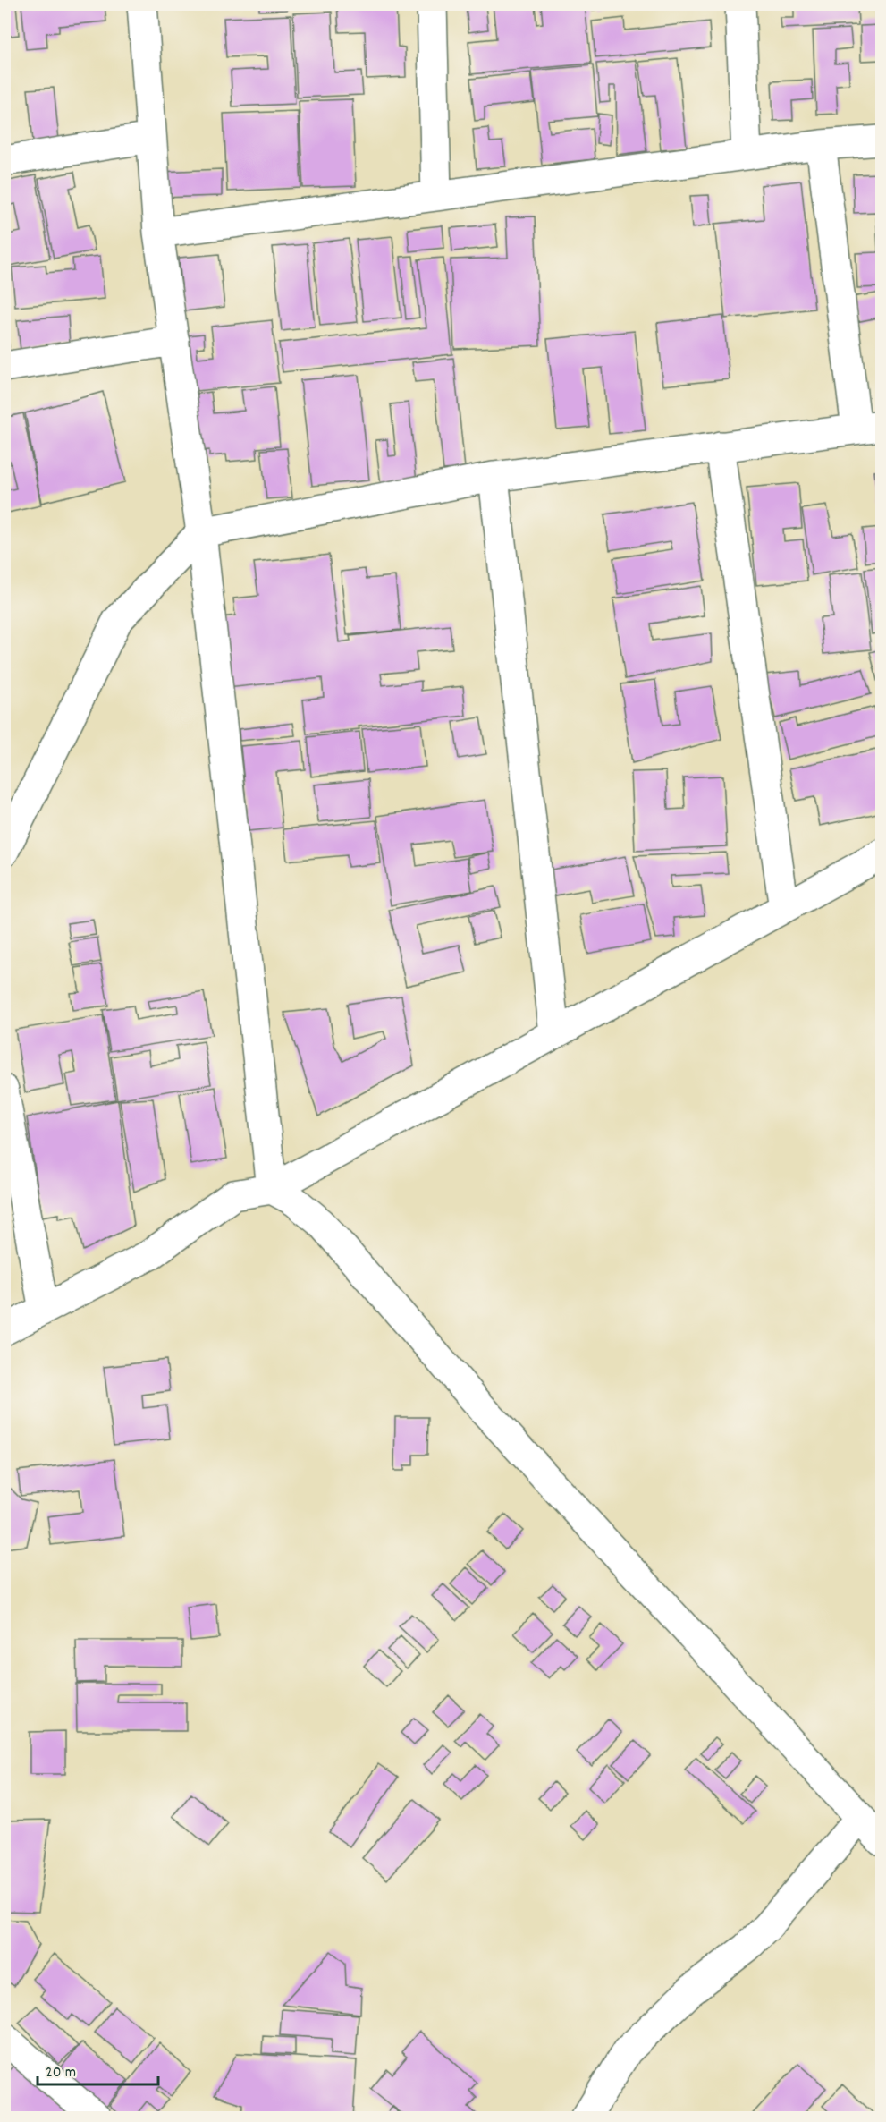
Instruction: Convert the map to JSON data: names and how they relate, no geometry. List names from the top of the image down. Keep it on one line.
{"scale_bar":"20 m"}
